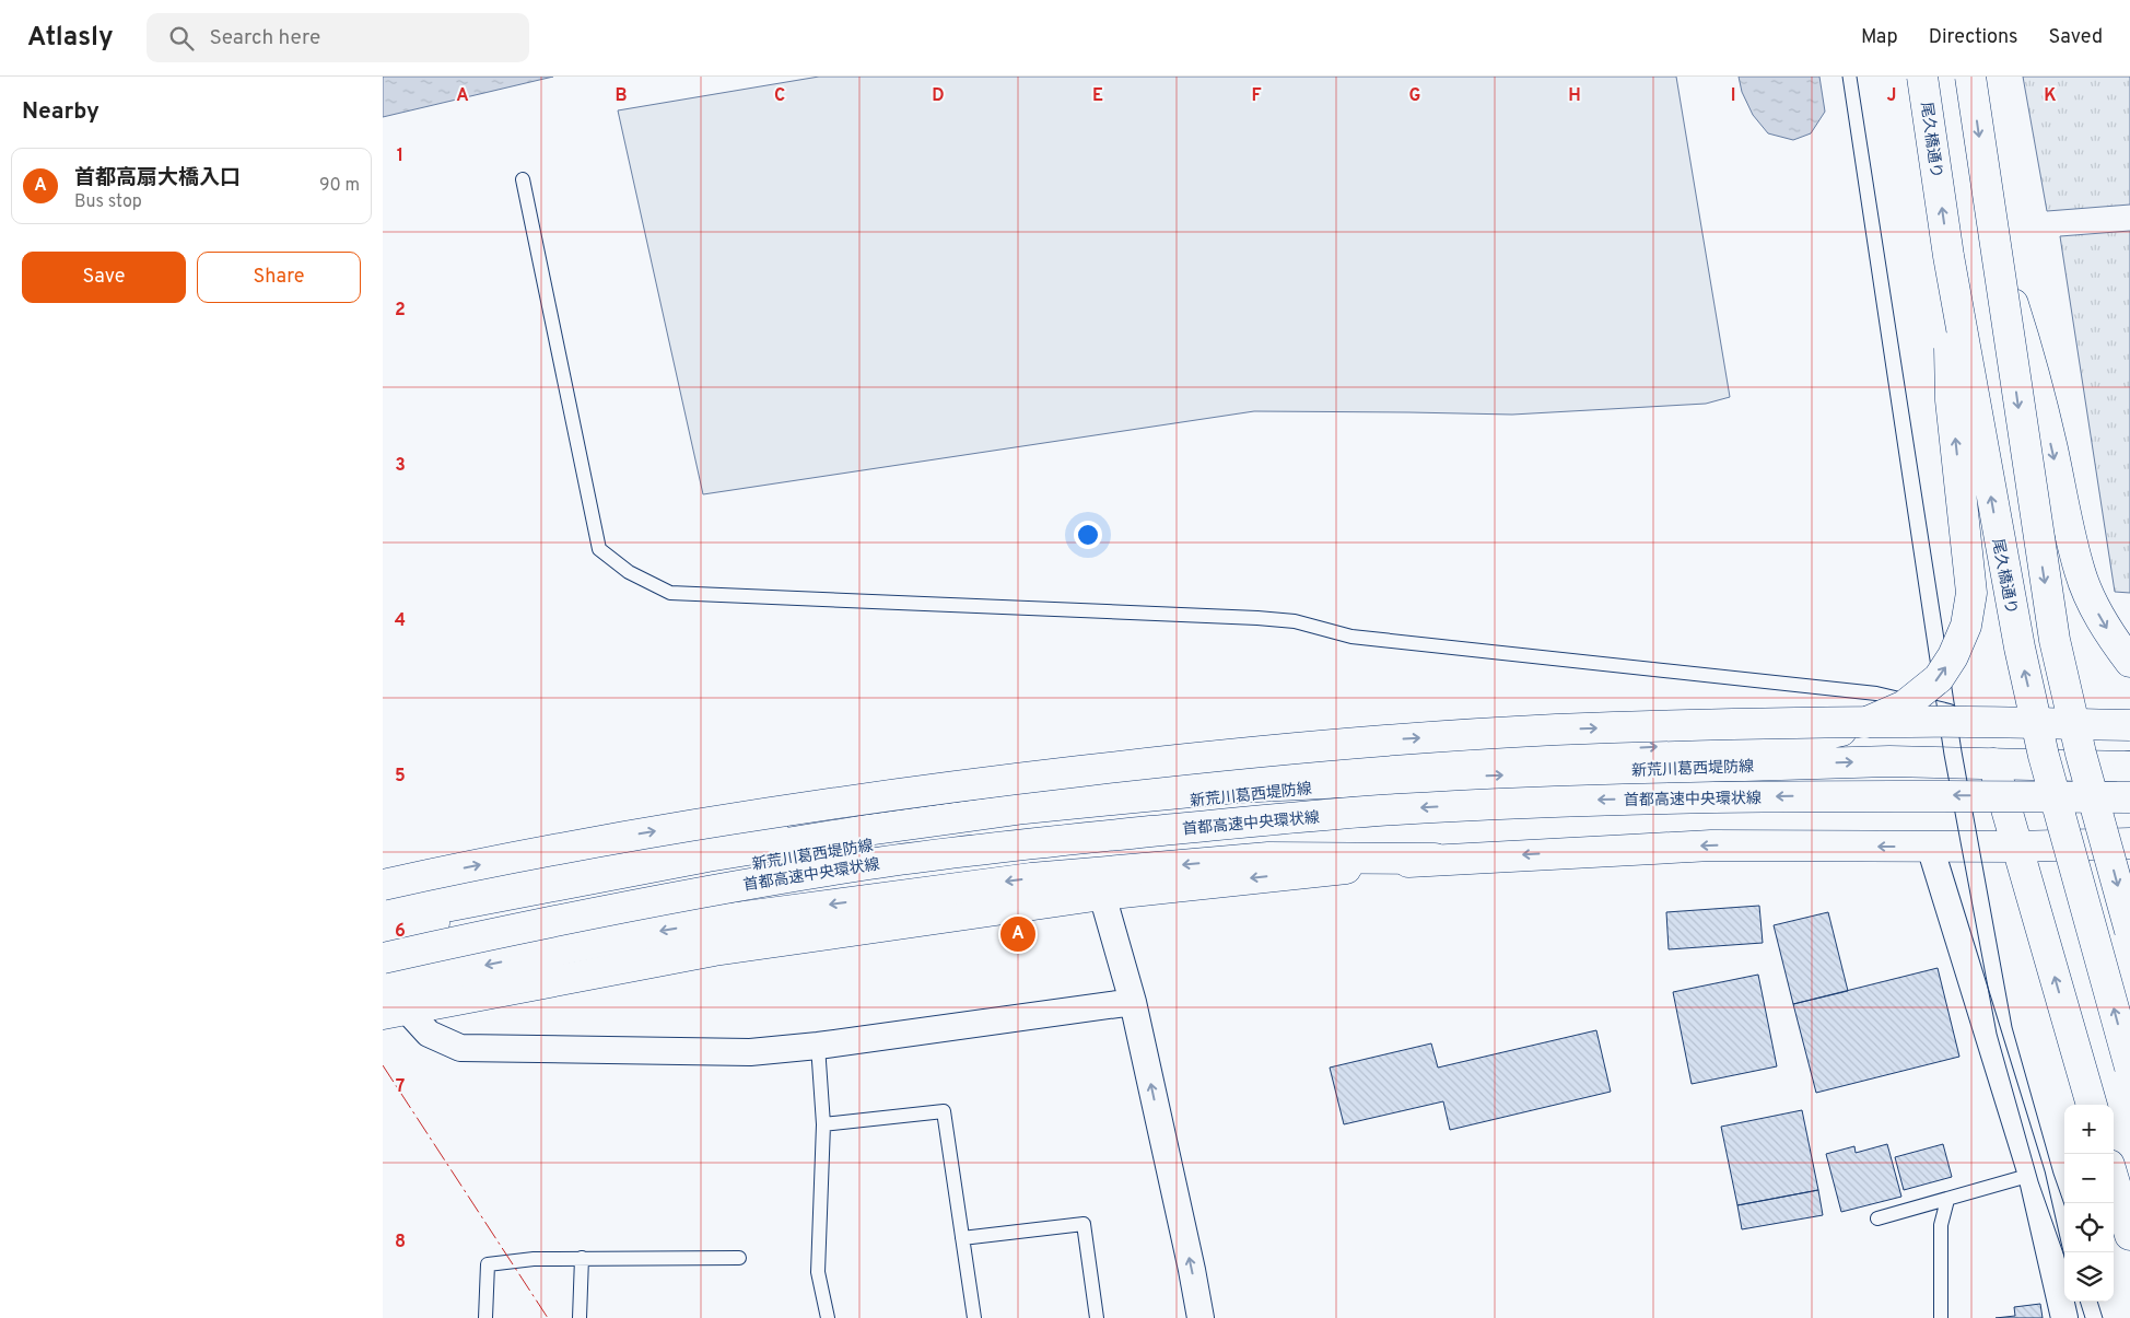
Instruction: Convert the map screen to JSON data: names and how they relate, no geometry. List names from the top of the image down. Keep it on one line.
{"streets":{"main road":["尾久橋通り","新荒川葛西堤防線","首都高速中央環状線"]},"page":{"header":"Atlasly","search":"Search here","nav":["Map","Directions","Saved"],"heading":"Nearby","list":[{"mark":"A","name":"首都高扇大橋入口","note":"Bus stop","value":"90 m"}],"buttons":["Save","Share"],"pins":"A","map_buttons":["+","−"]},"grid":{"columns":["A","B","C","D","E","F","G","H","I","J","K"],"rows":["1","2","3","4","5","6","7","8"]}}
